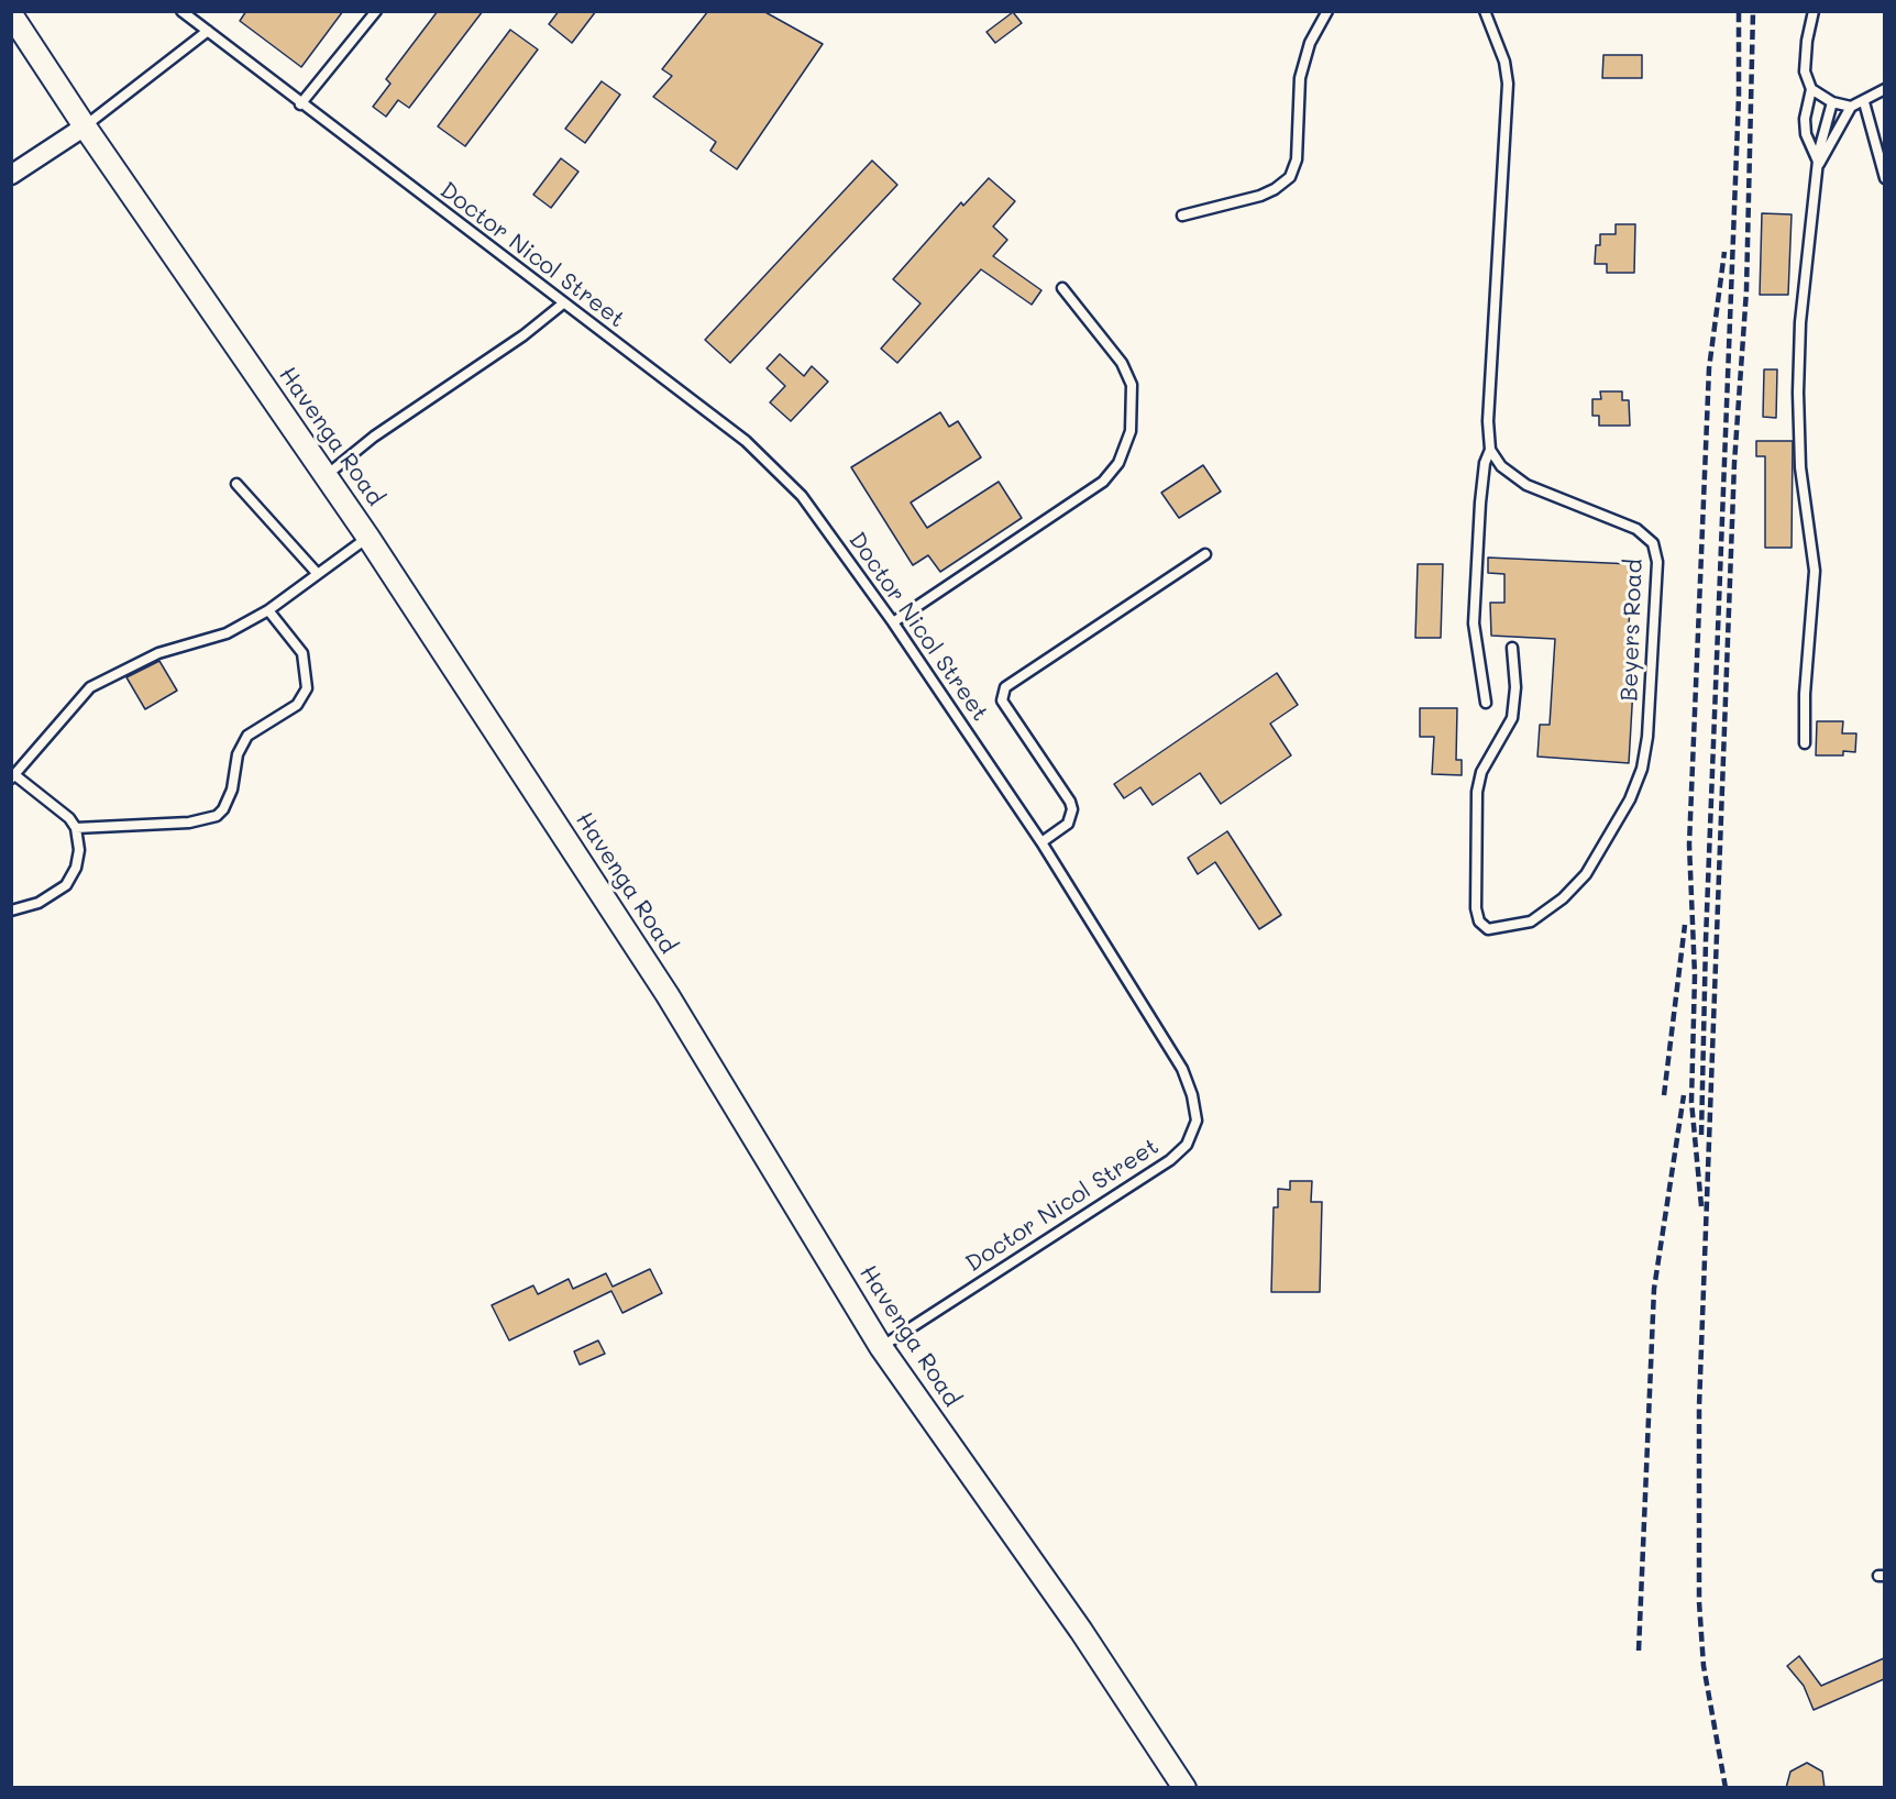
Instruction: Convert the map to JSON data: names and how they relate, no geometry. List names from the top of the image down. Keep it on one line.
{"streets":{"street":["Havenga Road"],"lane":["Doctor Nicol Street","Beyers Road"]},"crossings":[["Doctor Nicol Street","Havenga Road"]]}
